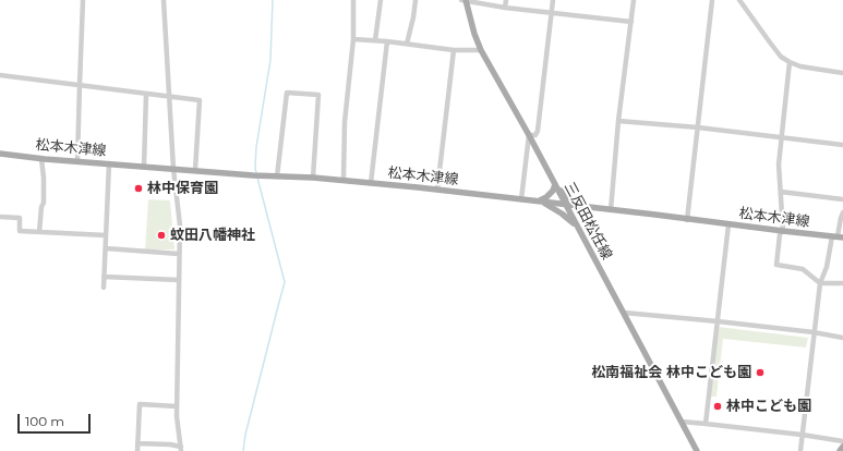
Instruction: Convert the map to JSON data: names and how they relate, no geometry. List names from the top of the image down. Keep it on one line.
{"streets":{"main road":["松本木津線","三反田松任線"]},"crossings":[["松本木津線","三反田松任線"]],"places":["林中保育園","蚊田八幡神社","松南福祉会 林中こども園","林中こども園"],"scale_bar":"100 m"}
